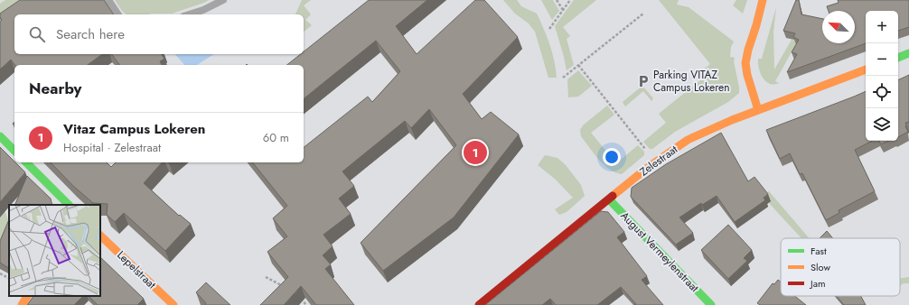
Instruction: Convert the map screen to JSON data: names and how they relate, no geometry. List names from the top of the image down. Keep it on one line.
{"streets":{"street":["Zelestraat","August Vermeylenstraat","Lepelstraat"]},"crossings":[["Zelestraat","August Vermeylenstraat"]],"places":{"parking":["Parking VITAZ Campus Lokeren"]},"legend":["Fast","Slow","Jam"],"north":"top left","page":{"map_buttons":["+","−"],"search":"Search here","heading":"Nearby","list":[{"mark":"1","name":"Vitaz Campus Lokeren","note":"Hospital · Zelestraat","value":"60 m"}],"pins":"1"}}
